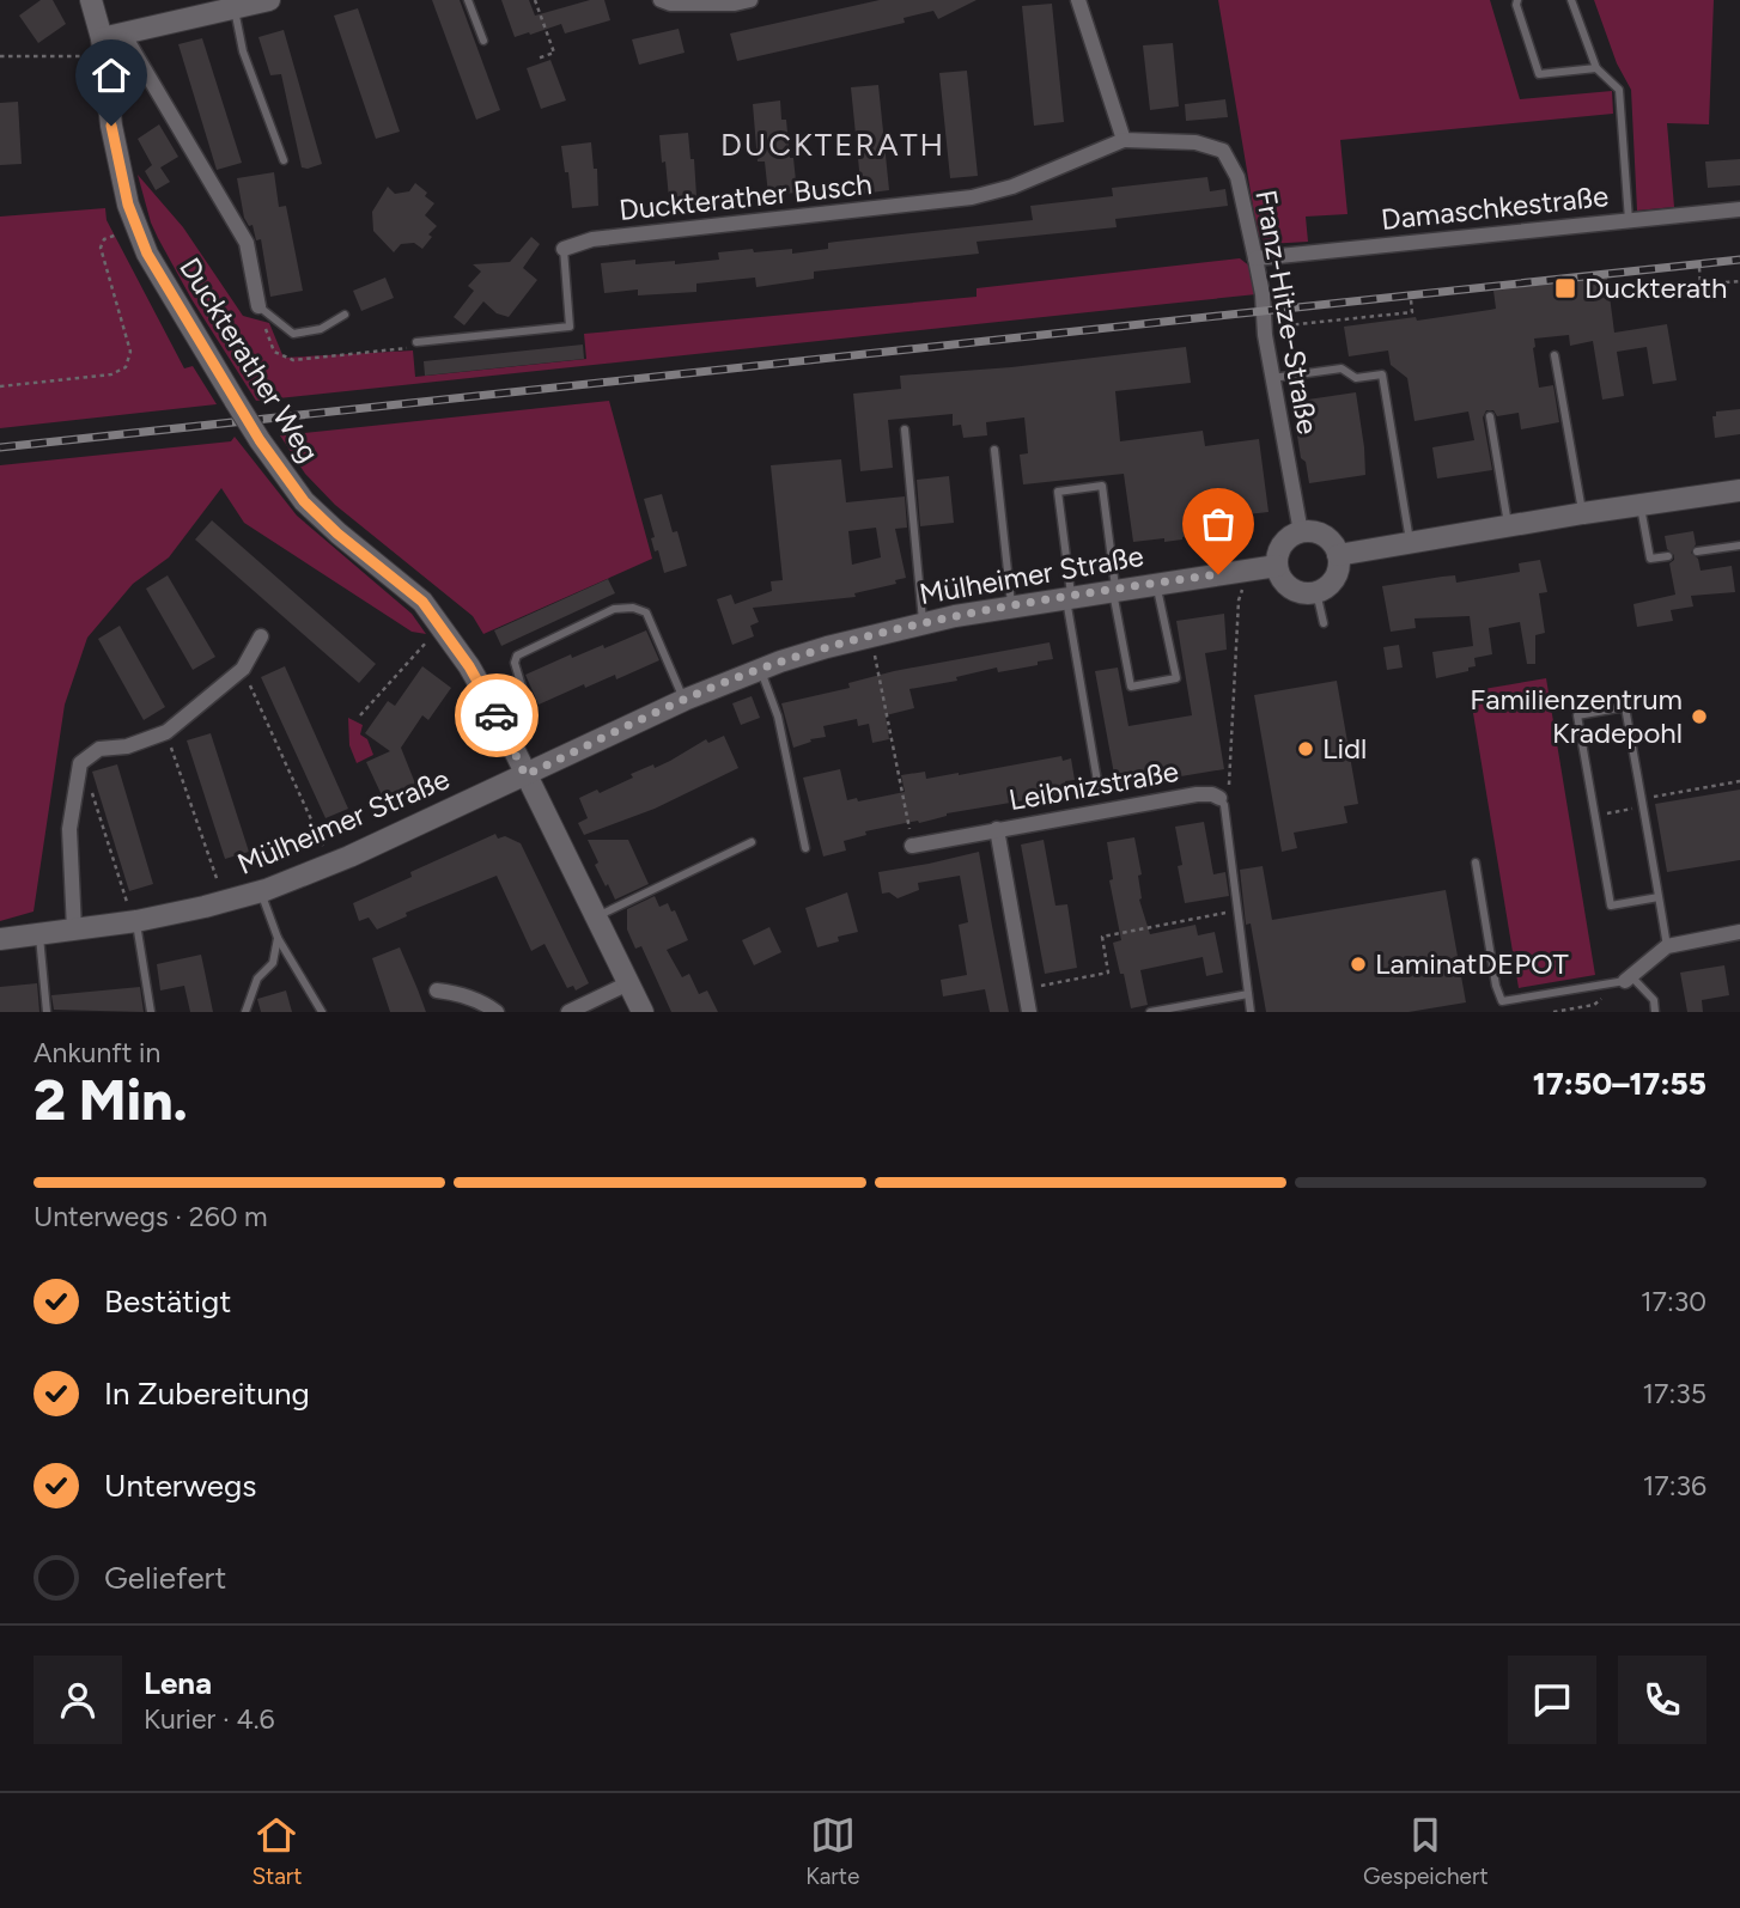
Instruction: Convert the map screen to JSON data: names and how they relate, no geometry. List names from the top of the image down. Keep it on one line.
{"streets":{"main road":["Duckterather Weg","Mülheimer Straße"],"street":["Duckterather Busch","Damaschkestraße","Franz-Hitze-Straße","Leibnizstraße"]},"crossings":[["Duckterather Busch","Franz-Hitze-Straße"],["Damaschkestraße","Franz-Hitze-Straße"],["Franz-Hitze-Straße","Mülheimer Straße"],["Duckterather Weg","Mülheimer Straße"]],"districts":["DUCKTERATH"],"places":{"transit":["Duckterath"],"other":["Familienzentrum Kradepohl","Lidl","LaminatDEPOT"]},"page":{"heading":["2 Min.","Ankunft in","17:50–17:55"],"panel":["Lena","Kurier · 4.6"],"bar":"Unterwegs · 260 m","list":[["Bestätigt","17:30"],["In Zubereitung","17:35"],["Unterwegs","17:36"],"Geliefert"],"tabs":["Start","Karte","Gespeichert"]}}
